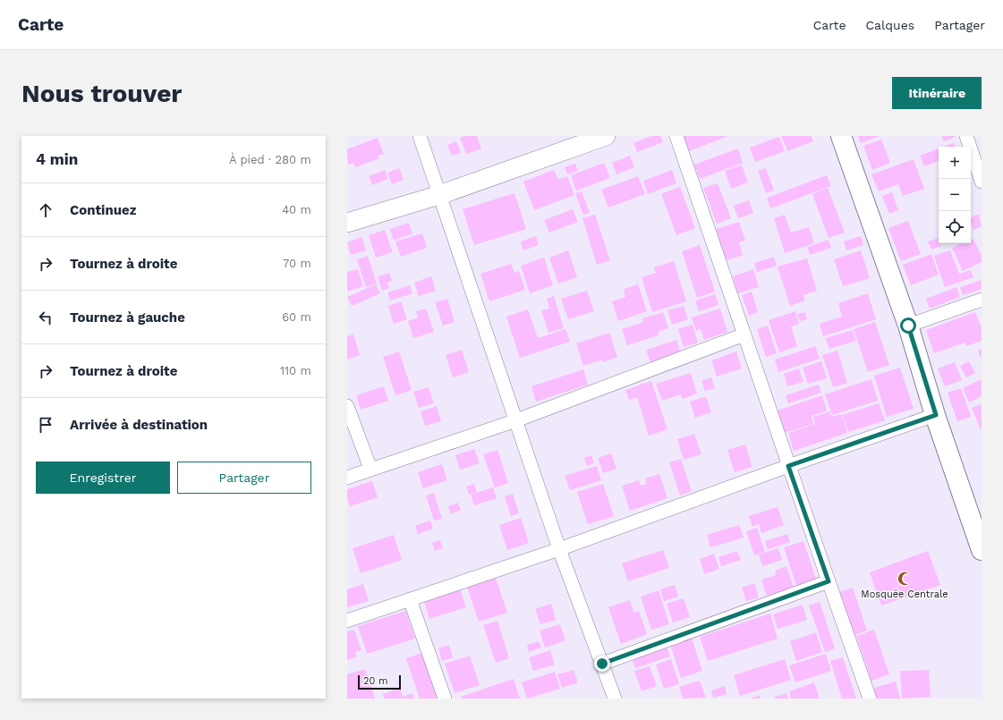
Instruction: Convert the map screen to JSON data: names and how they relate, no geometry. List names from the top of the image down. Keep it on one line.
{"places":{"mosque":["Mosquée Centrale"]},"scale_bar":"20 m","page":{"header":"Carte","nav":["Carte","Calques","Partager"],"buttons":["Itinéraire",["Enregistrer","Partager"]],"title":"Nous trouver","heading":["4 min","À pied · 280 m"],"map_buttons":["+","−"],"list":[["Continuez","40 m"],["Tournez à droite","70 m"],["Tournez à gauche","60 m"],["Tournez à droite","110 m"],"Arrivée à destination"],"scale":"20 m"}}
